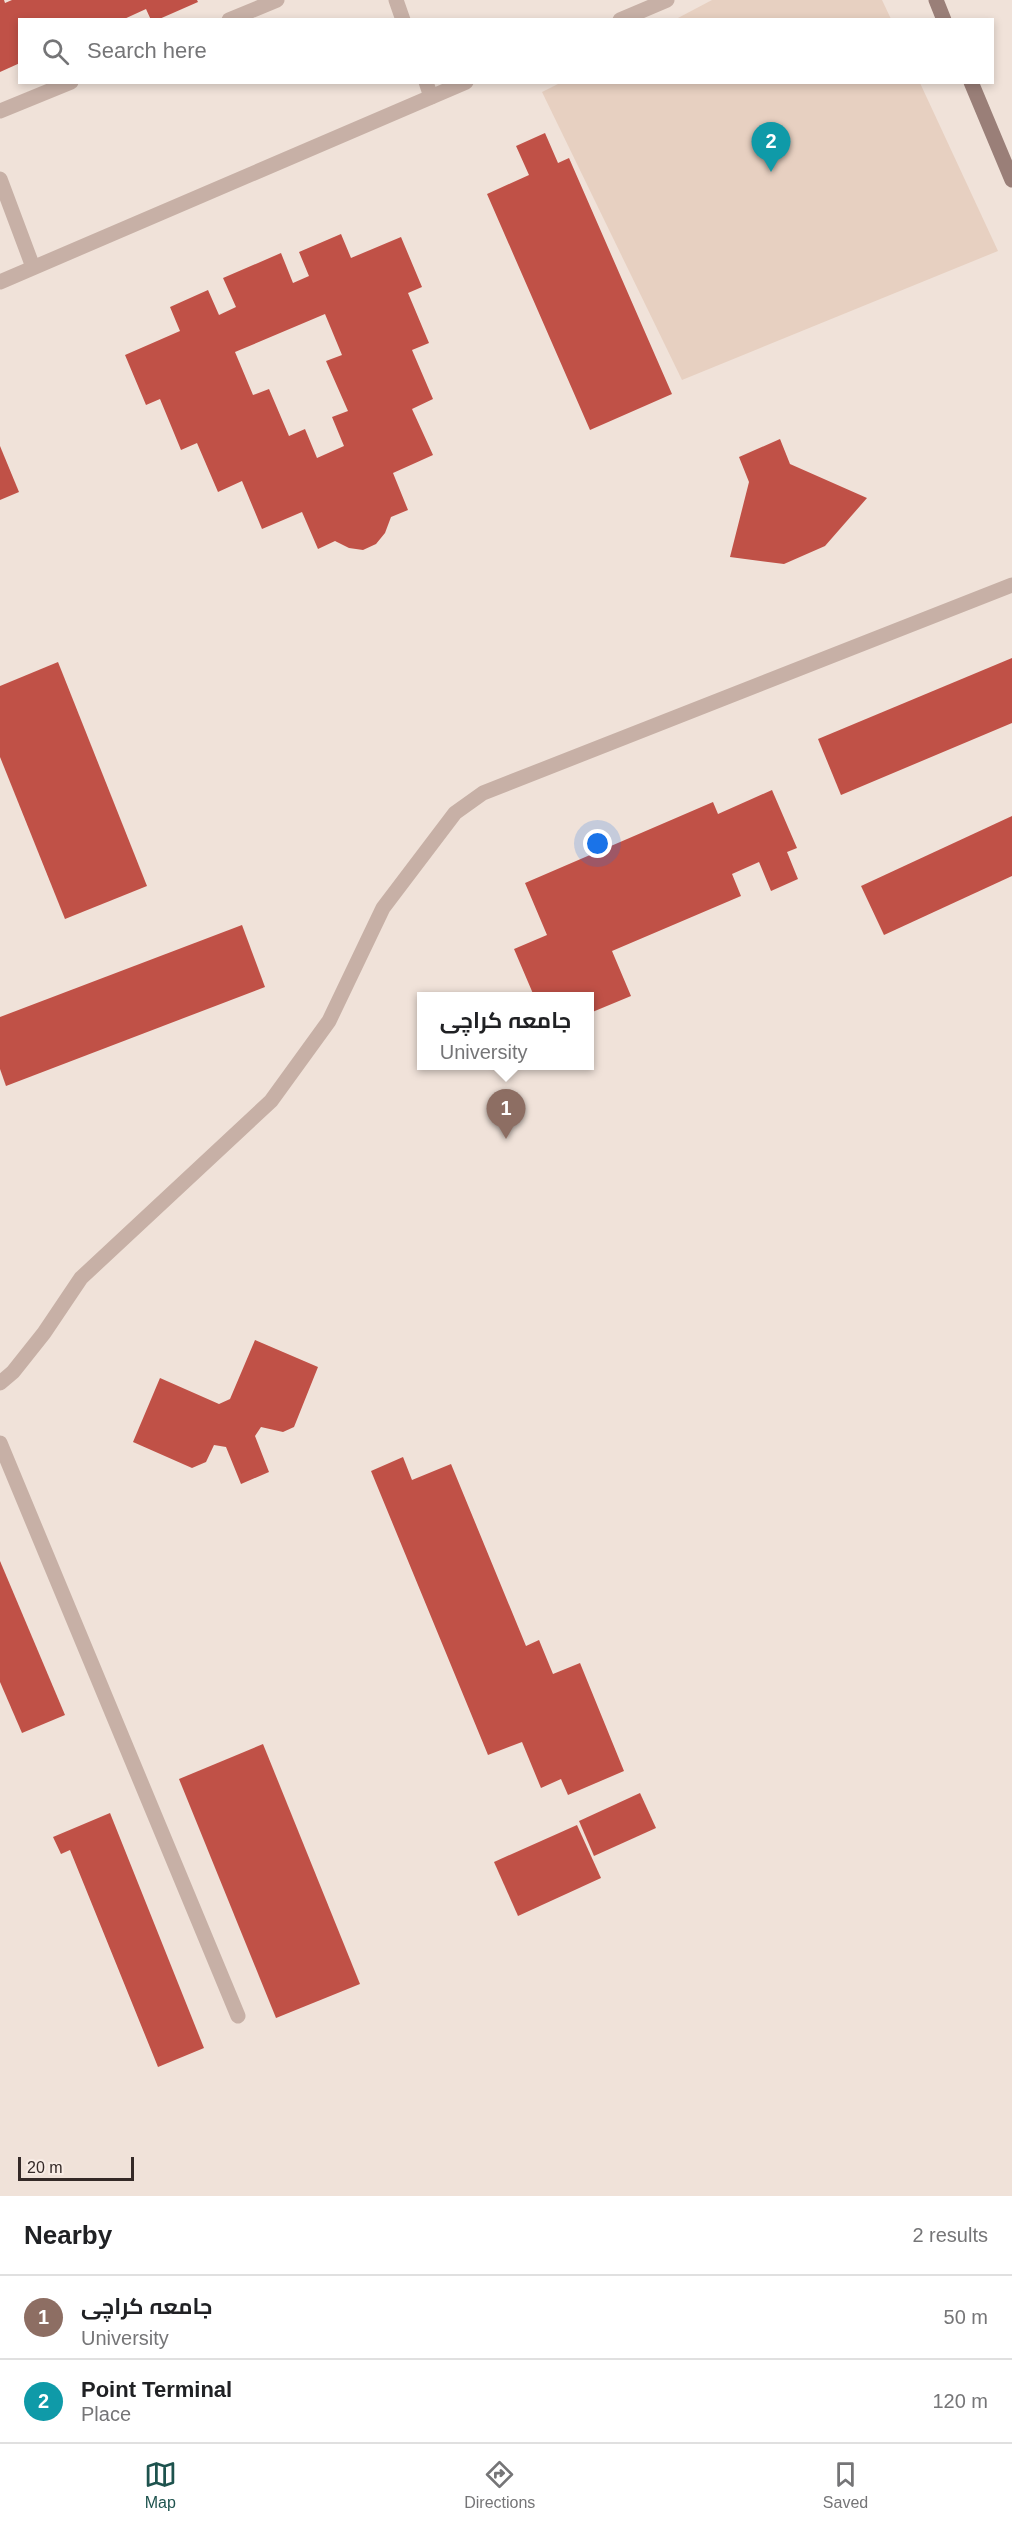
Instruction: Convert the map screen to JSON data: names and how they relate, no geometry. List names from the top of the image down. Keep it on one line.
{"scale_bar":"20 m","page":{"search":"Search here","pins":["2","1"],"popup":["جامعہ کراچی","University"],"scale":"20 m","heading":["Nearby","2 results"],"list":[{"mark":"1","name":"جامعہ کراچی","note":"University","value":"50 m"},{"mark":"2","name":"Point Terminal","note":"Place","value":"120 m"}],"nav":["Map","Directions","Saved"]}}
